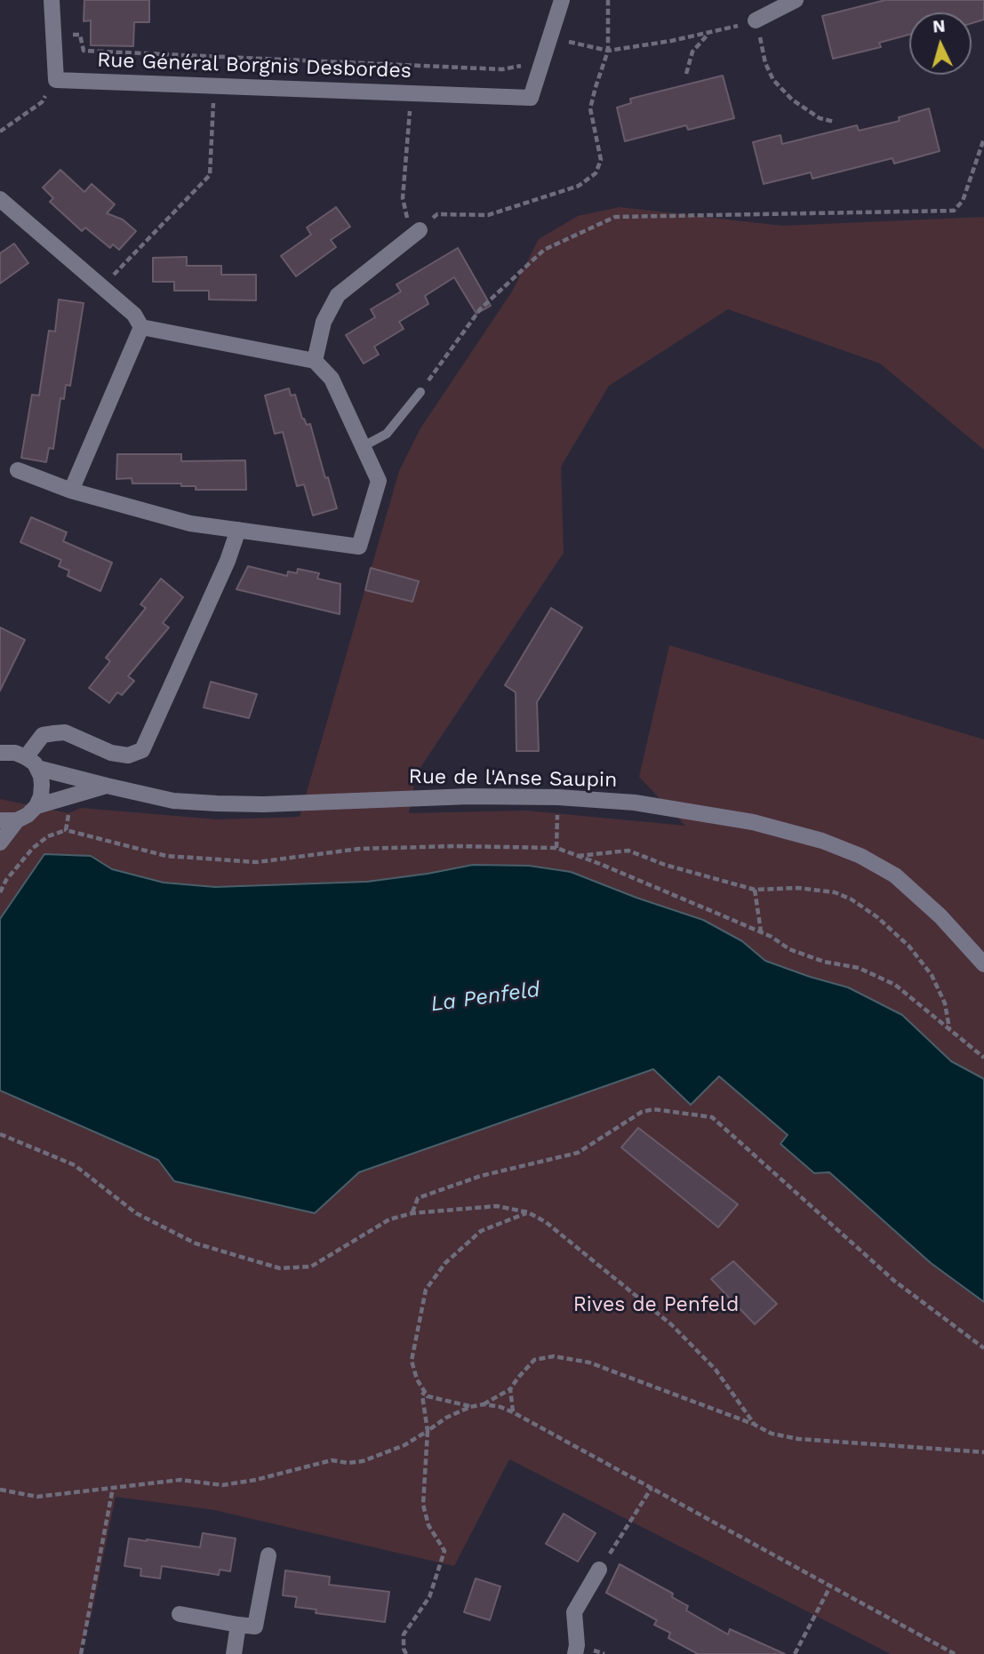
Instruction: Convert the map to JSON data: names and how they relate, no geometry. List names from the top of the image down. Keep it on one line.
{"streets":{"street":["Rue Général Borgnis Desbordes","Rue de l'Anse Saupin"]},"water":["La Penfeld"],"parks":["Rives de Penfeld"],"north":"top"}
